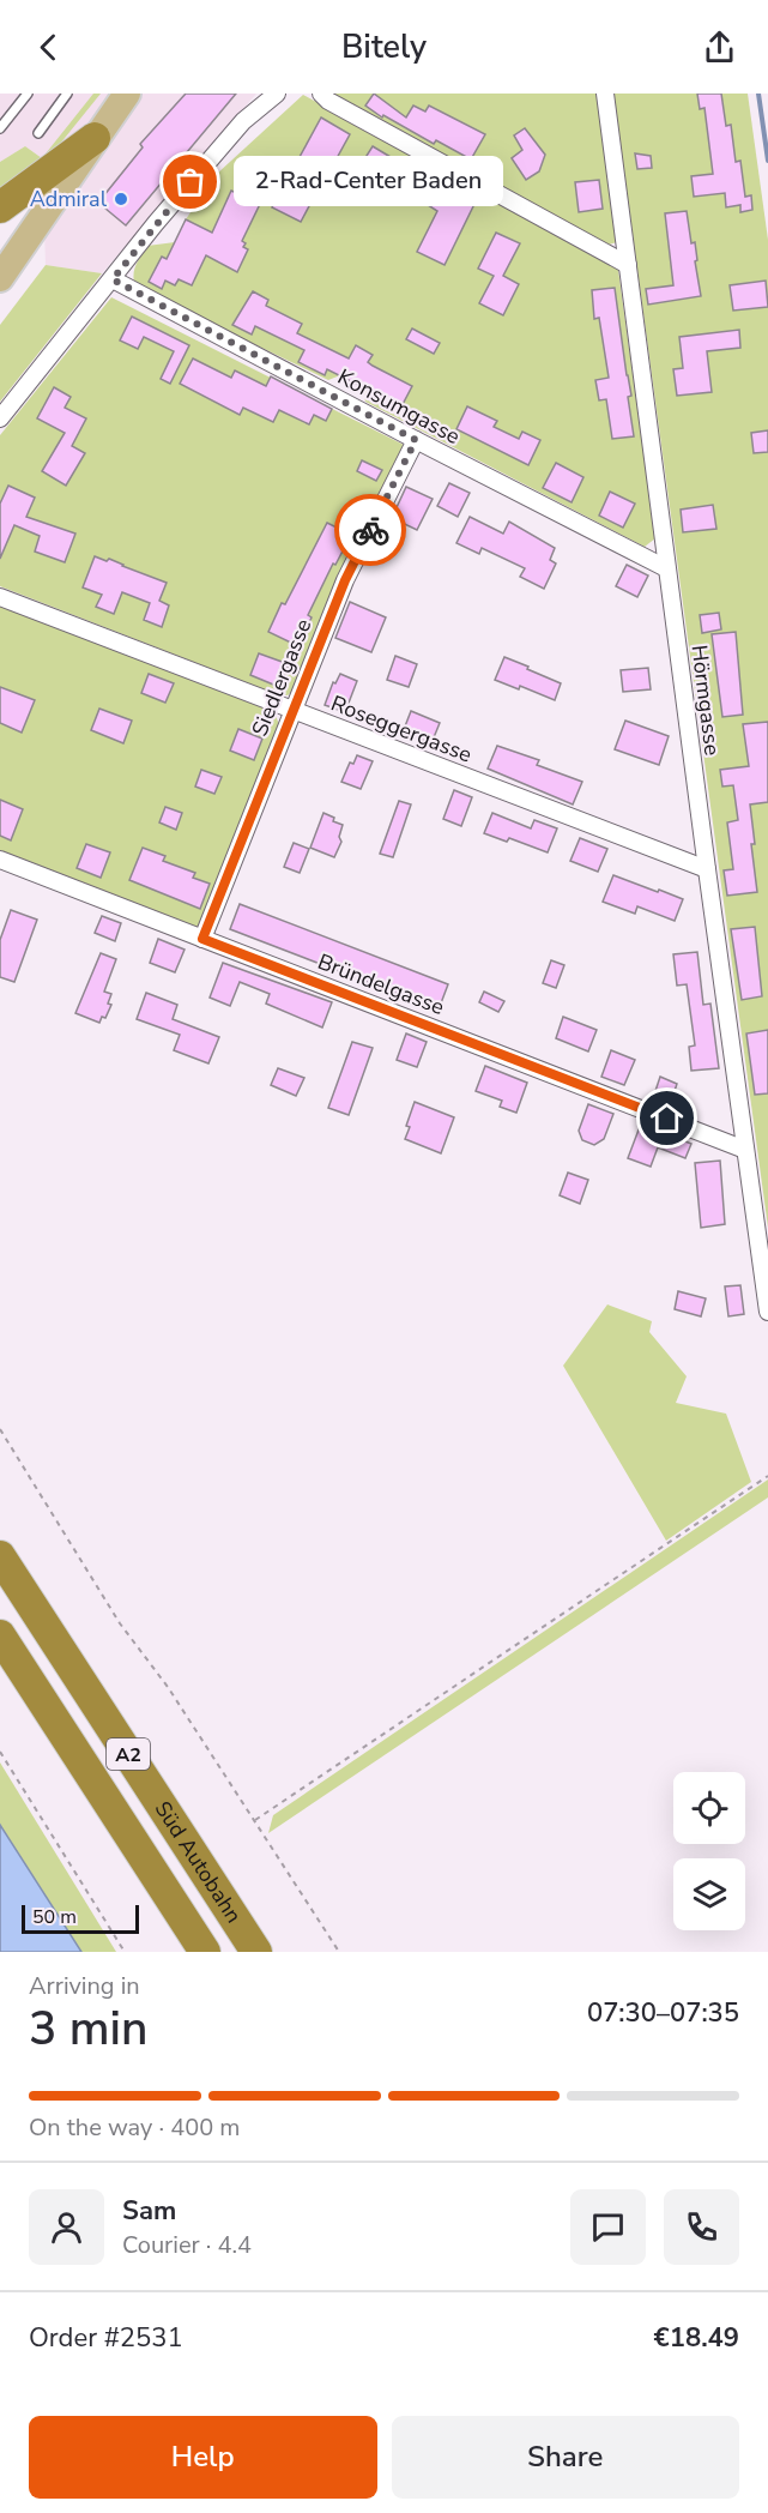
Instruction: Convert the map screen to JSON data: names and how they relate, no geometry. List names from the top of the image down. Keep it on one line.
{"streets":{"highway":["A2","Süd Autobahn"],"street":["Konsumgasse","Siedlergasse","Hörmgasse","Roseggergasse","Bründelgasse"]},"crossings":[["Konsumgasse","Siedlergasse"],["Konsumgasse","Hörmgasse"],["Siedlergasse","Roseggergasse"],["Siedlergasse","Bründelgasse"],["Hörmgasse","Roseggergasse"],["Hörmgasse","Bründelgasse"]],"places":["2-Rad-Center Baden","Admiral"],"scale_bar":"50 m","page":{"header":"Bitely","bubble":"2-Rad-Center Baden","scale":"50 m","heading":["3 min","Arriving in","07:30–07:35"],"panel":["Sam","Courier · 4.4","Order #2531","€18.49"],"bar":"On the way · 400 m","buttons":["Help","Share"]}}
